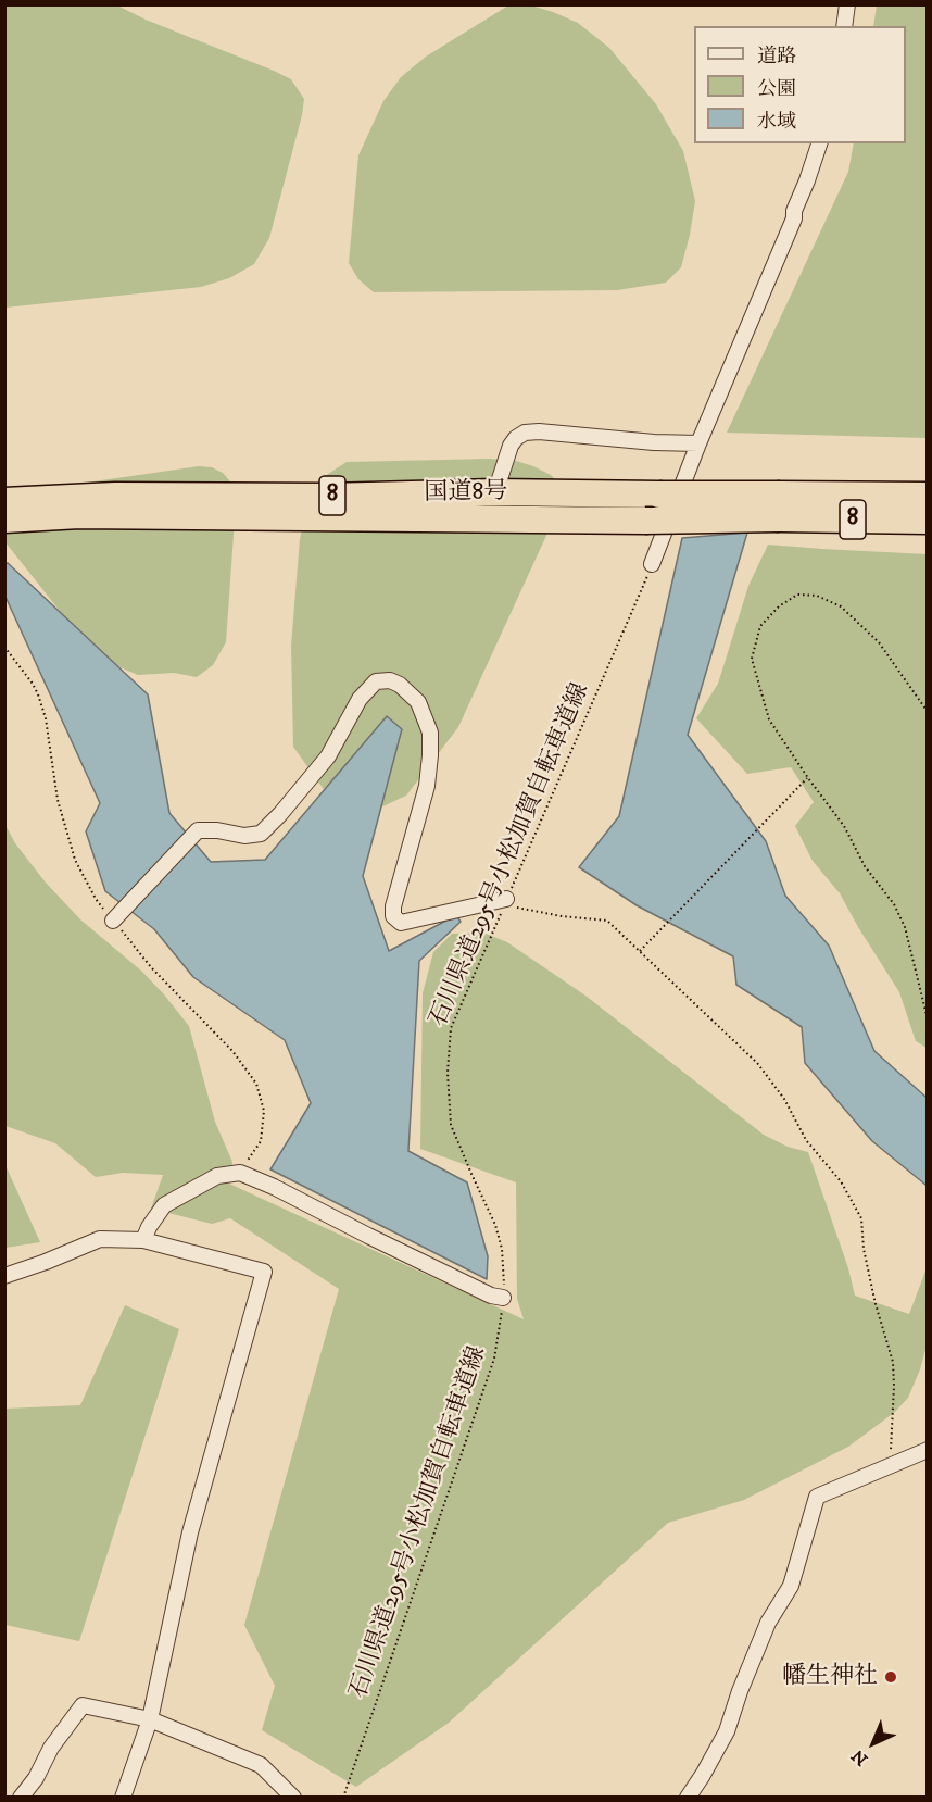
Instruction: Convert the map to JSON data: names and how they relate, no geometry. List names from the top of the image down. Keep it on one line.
{"streets":{"highway":["国道8号","8"],"path":["石川県道295号小松加賀自転車道線"]},"places":["幡生神社"],"legend":["道路","公園","水域"],"north":"bottom left"}
